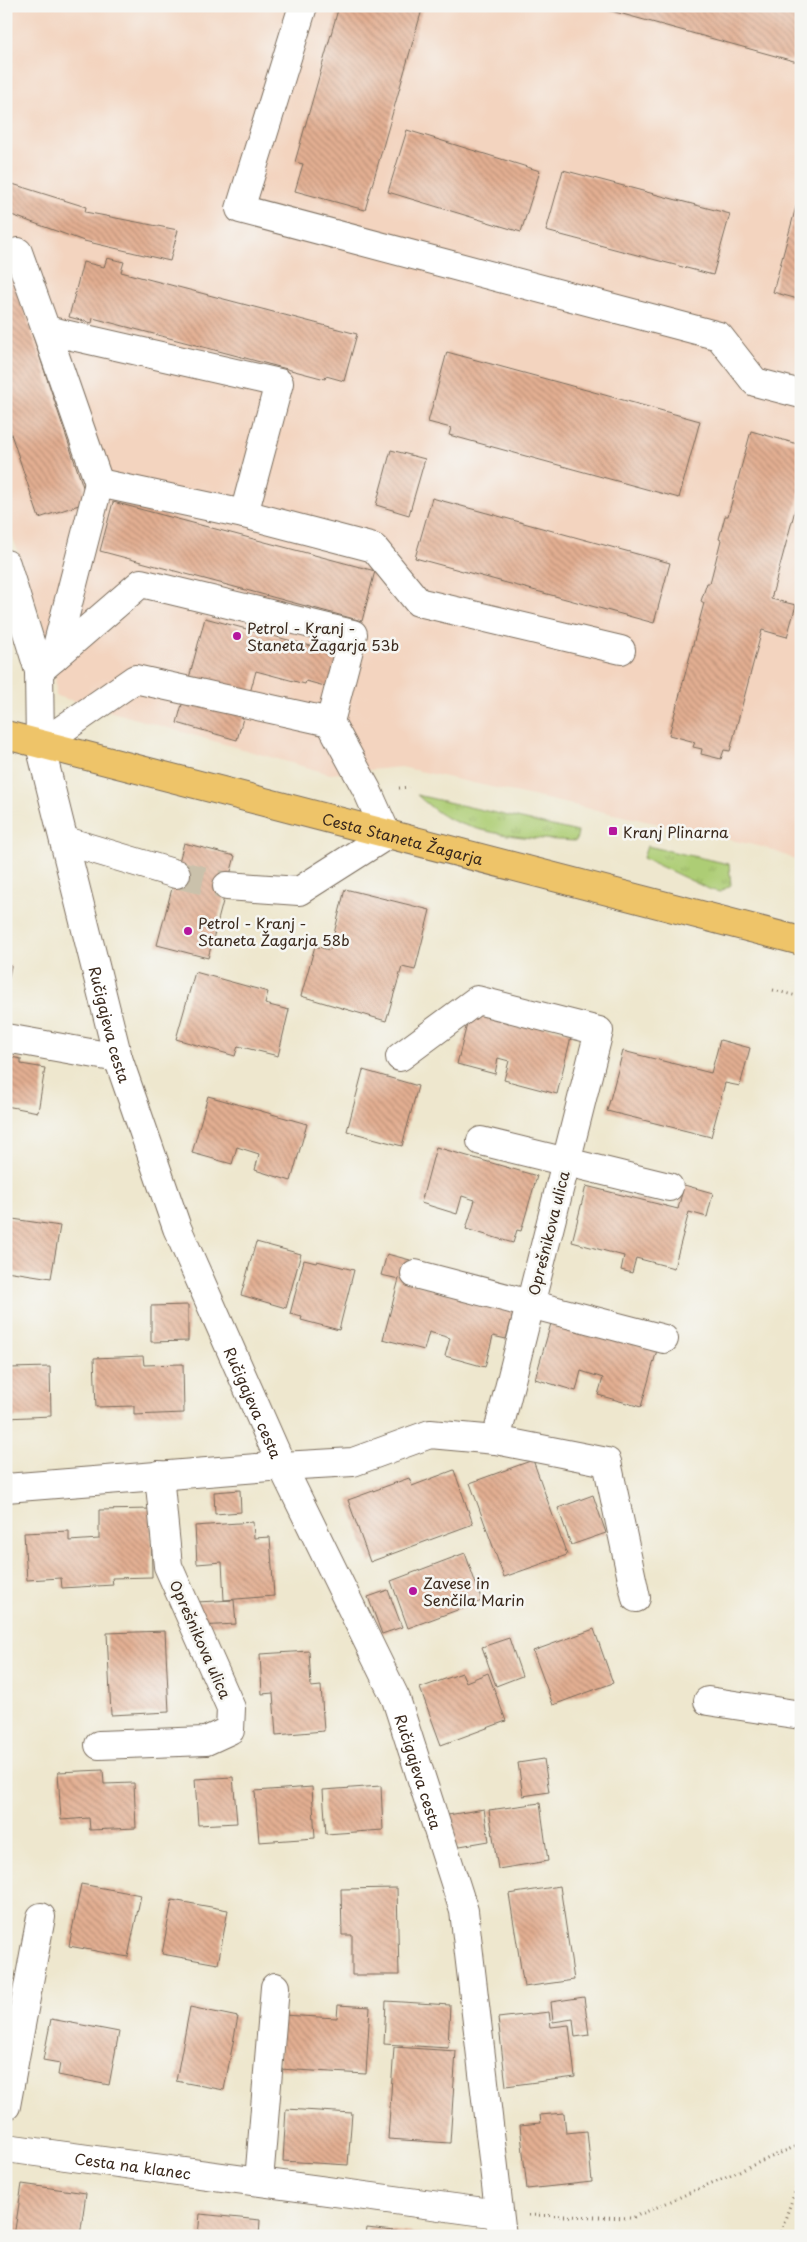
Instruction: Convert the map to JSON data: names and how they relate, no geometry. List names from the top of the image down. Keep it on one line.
{"streets":{"main road":["Cesta Staneta Žagarja"],"street":["Ručigajeva cesta","Oprešnikova ulica","Cesta na klanec"]},"crossings":[["Cesta Staneta Žagarja","Ručigajeva cesta"],["Ručigajeva cesta","Cesta na klanec"]],"places":{"other":["Petrol - Kranj - Staneta Žagarja 53b","Petrol - Kranj - Staneta Žagarja 58b","Zavese in Senčila Marin"],"transit":["Kranj Plinarna"]}}
